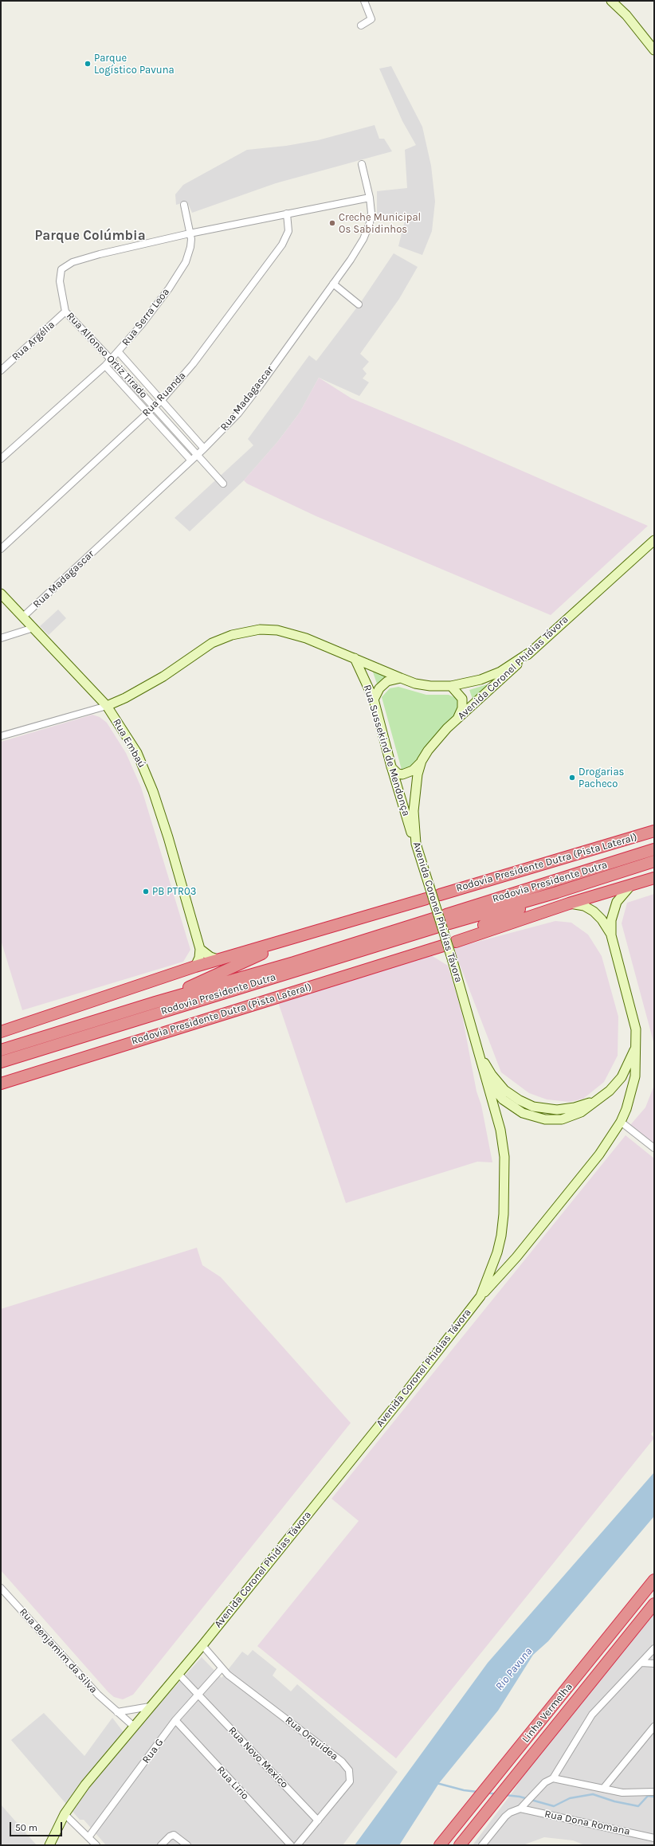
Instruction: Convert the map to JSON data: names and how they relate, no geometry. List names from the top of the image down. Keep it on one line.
{"streets":{"highway":["Rodovia Presidente Dutra (Pista Lateral)","Rodovia Presidente Dutra","Linha Vermelha"],"street":["Rua Serra Leoa","Rua Argélia","Rua Alfonso Ortiz Tirado","Rua Ruanda","Rua Madagascar","Avenida Coronel Phidias Távora","Rua Embaú","Rua Sussekind de Mendonça","Rua Benjamim da Silva","Rua Orquidea","Rua G","Rua Novo Mexico","Rua Lirio","Rua Dona Romana"]},"crossings":[["Rua Serra Leoa","Rua Alfonso Ortiz Tirado"],["Rua Argélia","Rua Alfonso Ortiz Tirado"],["Rua Alfonso Ortiz Tirado","Rua Ruanda"],["Rua Alfonso Ortiz Tirado","Rua Madagascar"],["Rua Madagascar","Rua Embaú"],["Avenida Coronel Phidias Távora","Rua Sussekind de Mendonça"],["Avenida Coronel Phidias Távora","Rua Benjamim da Silva"],["Avenida Coronel Phidias Távora","Rua Orquidea"],["Rua Orquidea","Rua G"],["Rua Orquidea","Rua Novo Mexico"],["Rua G","Rua Novo Mexico"],["Rua G","Rua Lirio"]],"districts":["Parque Colúmbia"],"water":["Rio Pavuna"],"places":["Parque Logístico Pavuna","Creche Municipal Os Sabidinhos","Drogarias Pacheco","PB PTR03"],"scale_bar":"50 m"}
